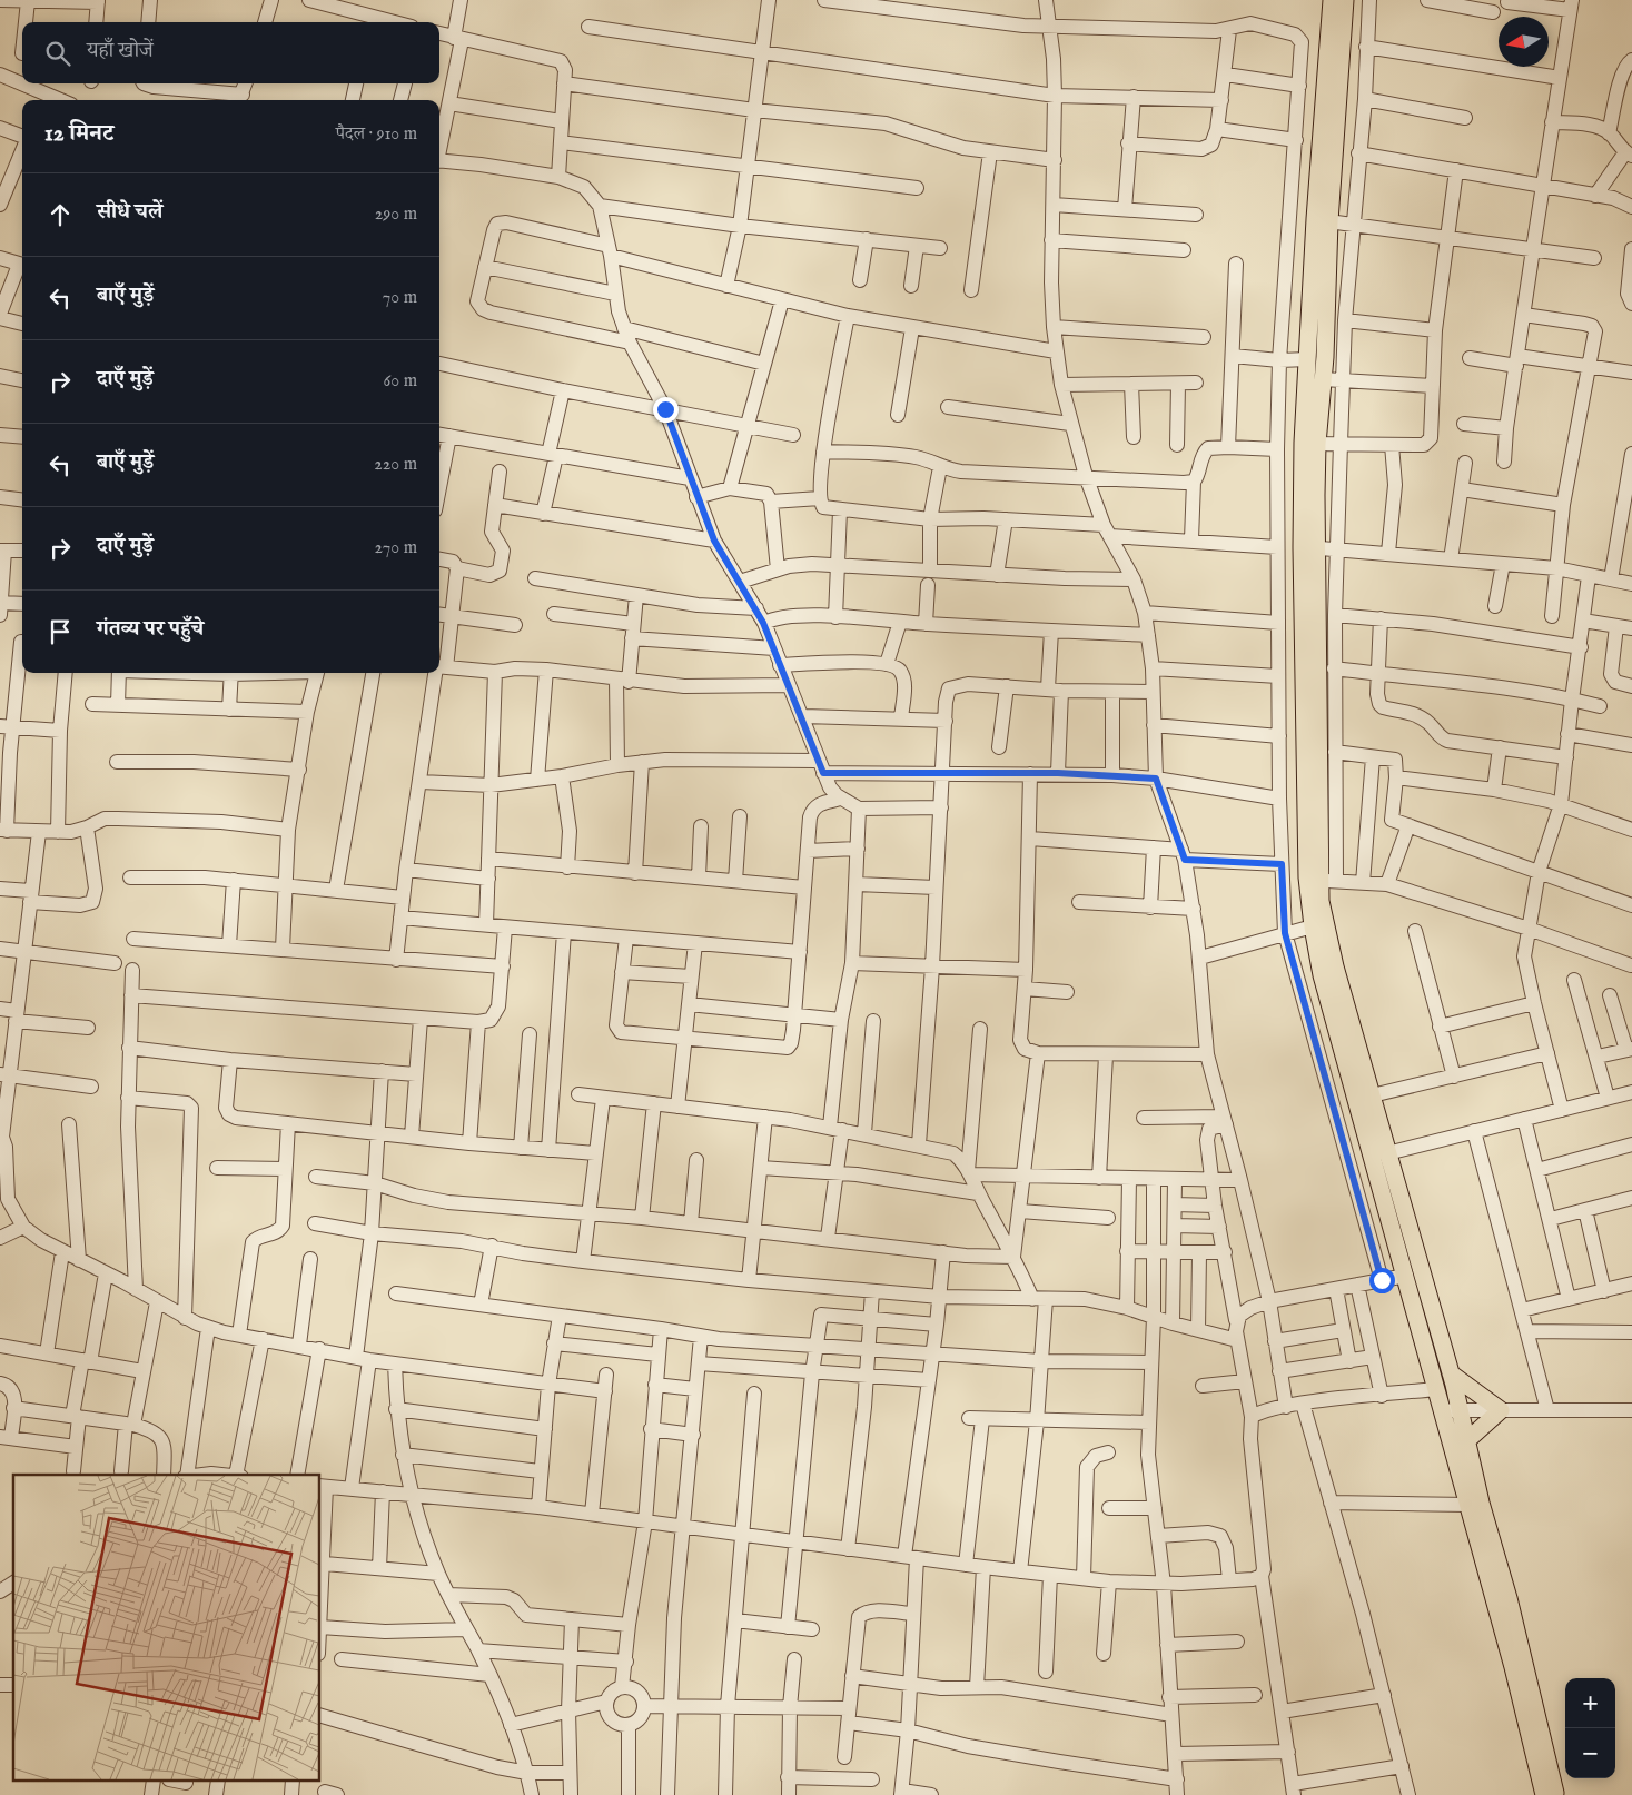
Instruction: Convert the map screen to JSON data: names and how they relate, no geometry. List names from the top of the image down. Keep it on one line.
{"north":"left","page":{"search":"यहाँ खोजें","heading":["12 मिनट","पैदल · 910 m"],"list":[["सीधे चलें","290 m"],["बाएँ मुड़ें","70 m"],["दाएँ मुड़ें","60 m"],["बाएँ मुड़ें","220 m"],["दाएँ मुड़ें","270 m"],"गंतव्य पर पहुँचे"],"map_buttons":["+","−"]}}
